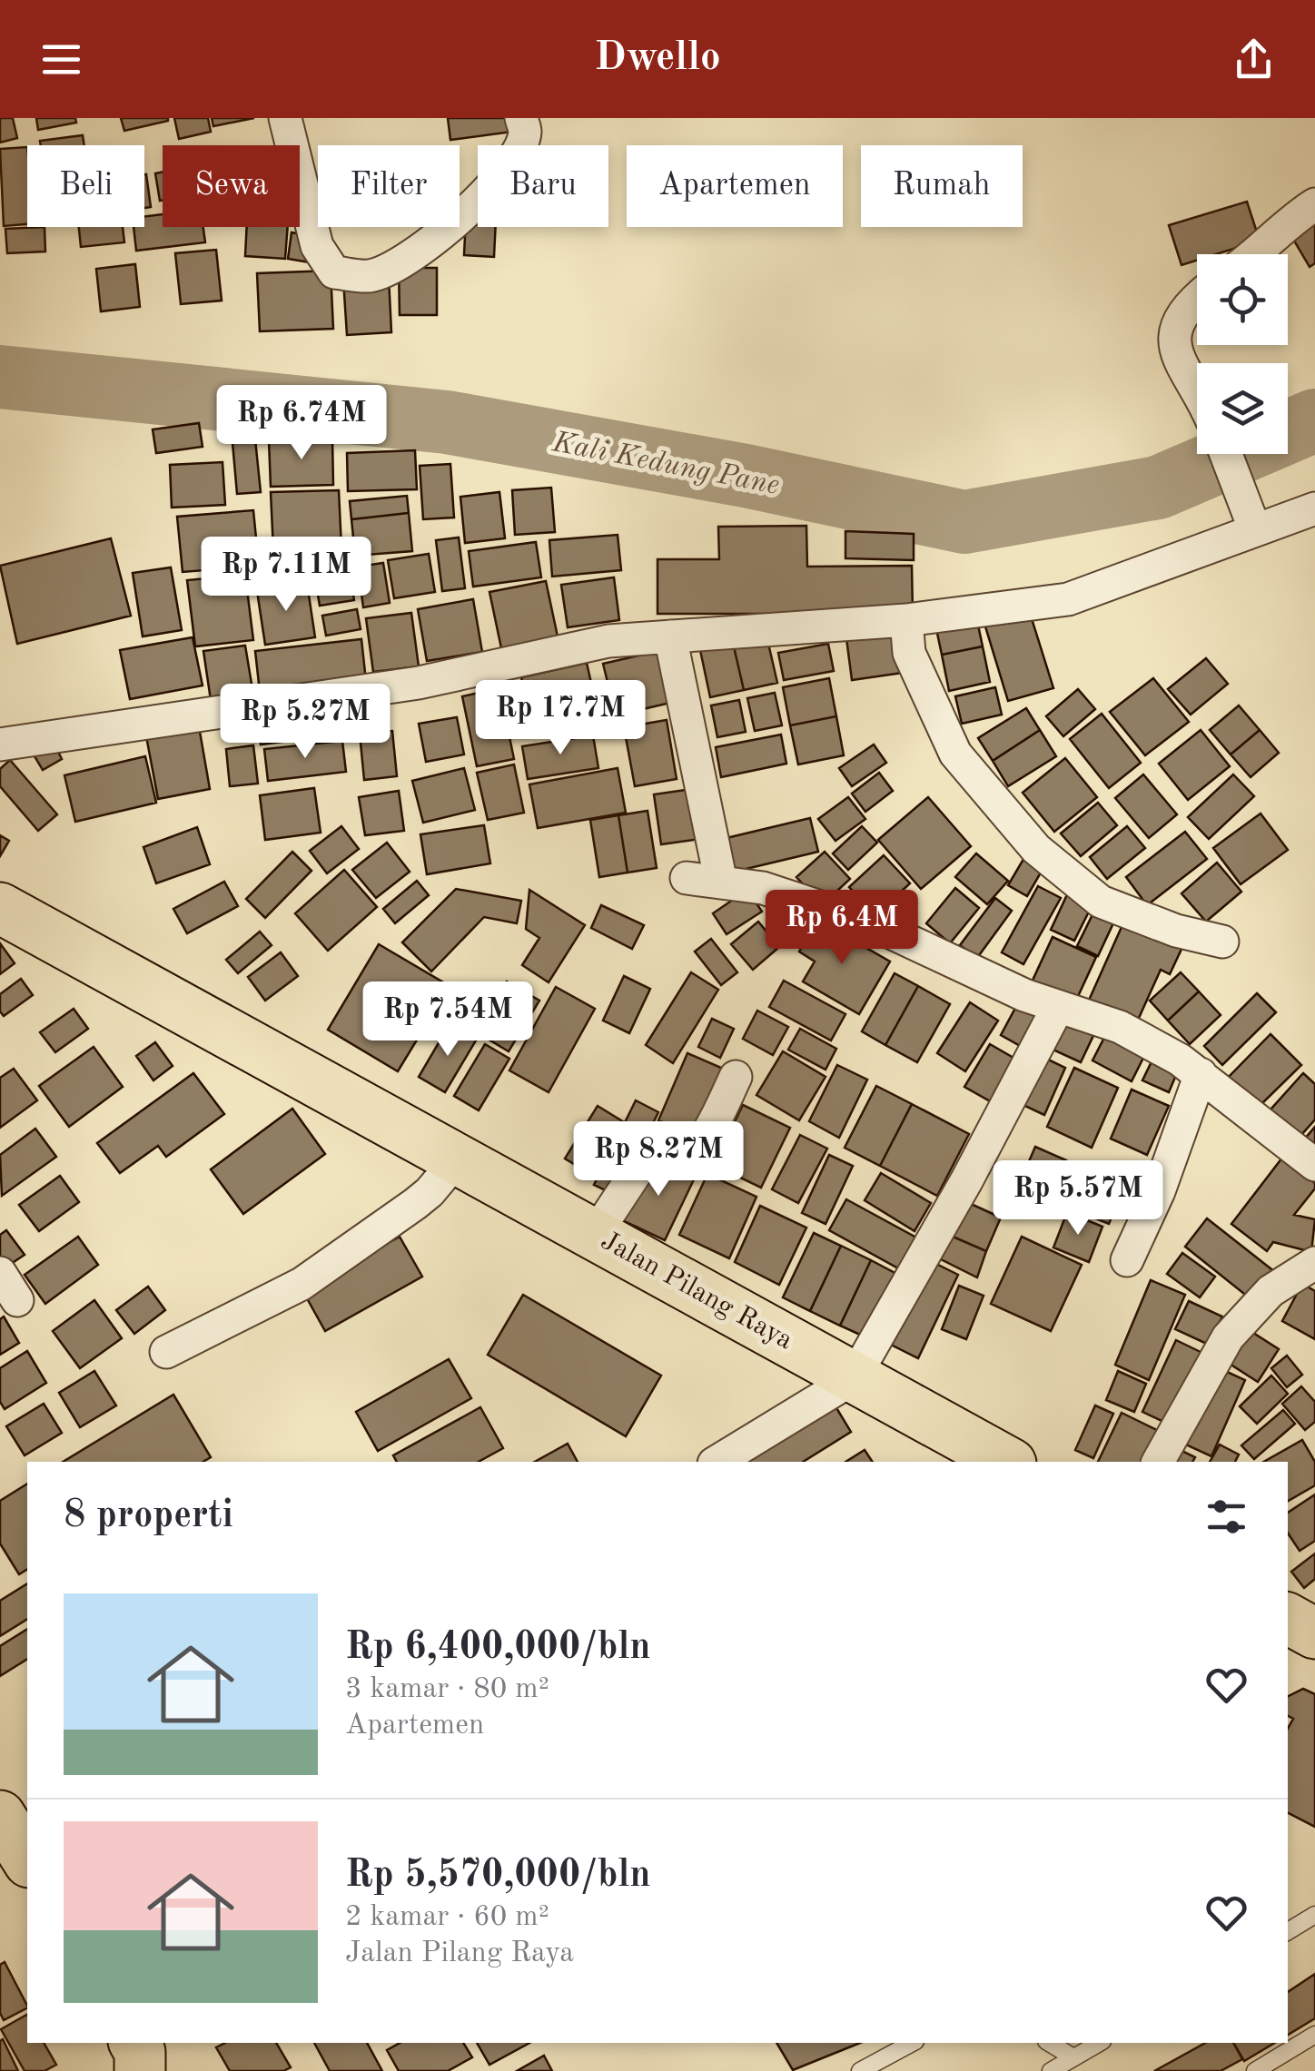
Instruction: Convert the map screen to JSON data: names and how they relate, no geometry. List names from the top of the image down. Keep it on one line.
{"streets":{"highway":["Jalan Pilang Raya"]},"water":["Kali Kedung Pane"],"page":{"header":"Dwello","chip":["Beli","Sewa","Filter","Baru","Apartemen","Rumah"],"price":["Rp 6.74M","Rp 7.11M","Rp 17.7M","Rp 5.27M","Rp 6.4M","Rp 7.54M","Rp 8.27M","Rp 5.57M"],"heading":"8 properti","list":[{"name":"Rp 6,400,000/bln","note":"3 kamar · 80 m² · Apartemen"},{"name":"Rp 5,570,000/bln","note":"2 kamar · 60 m² · Jalan Pilang Raya"}]}}
